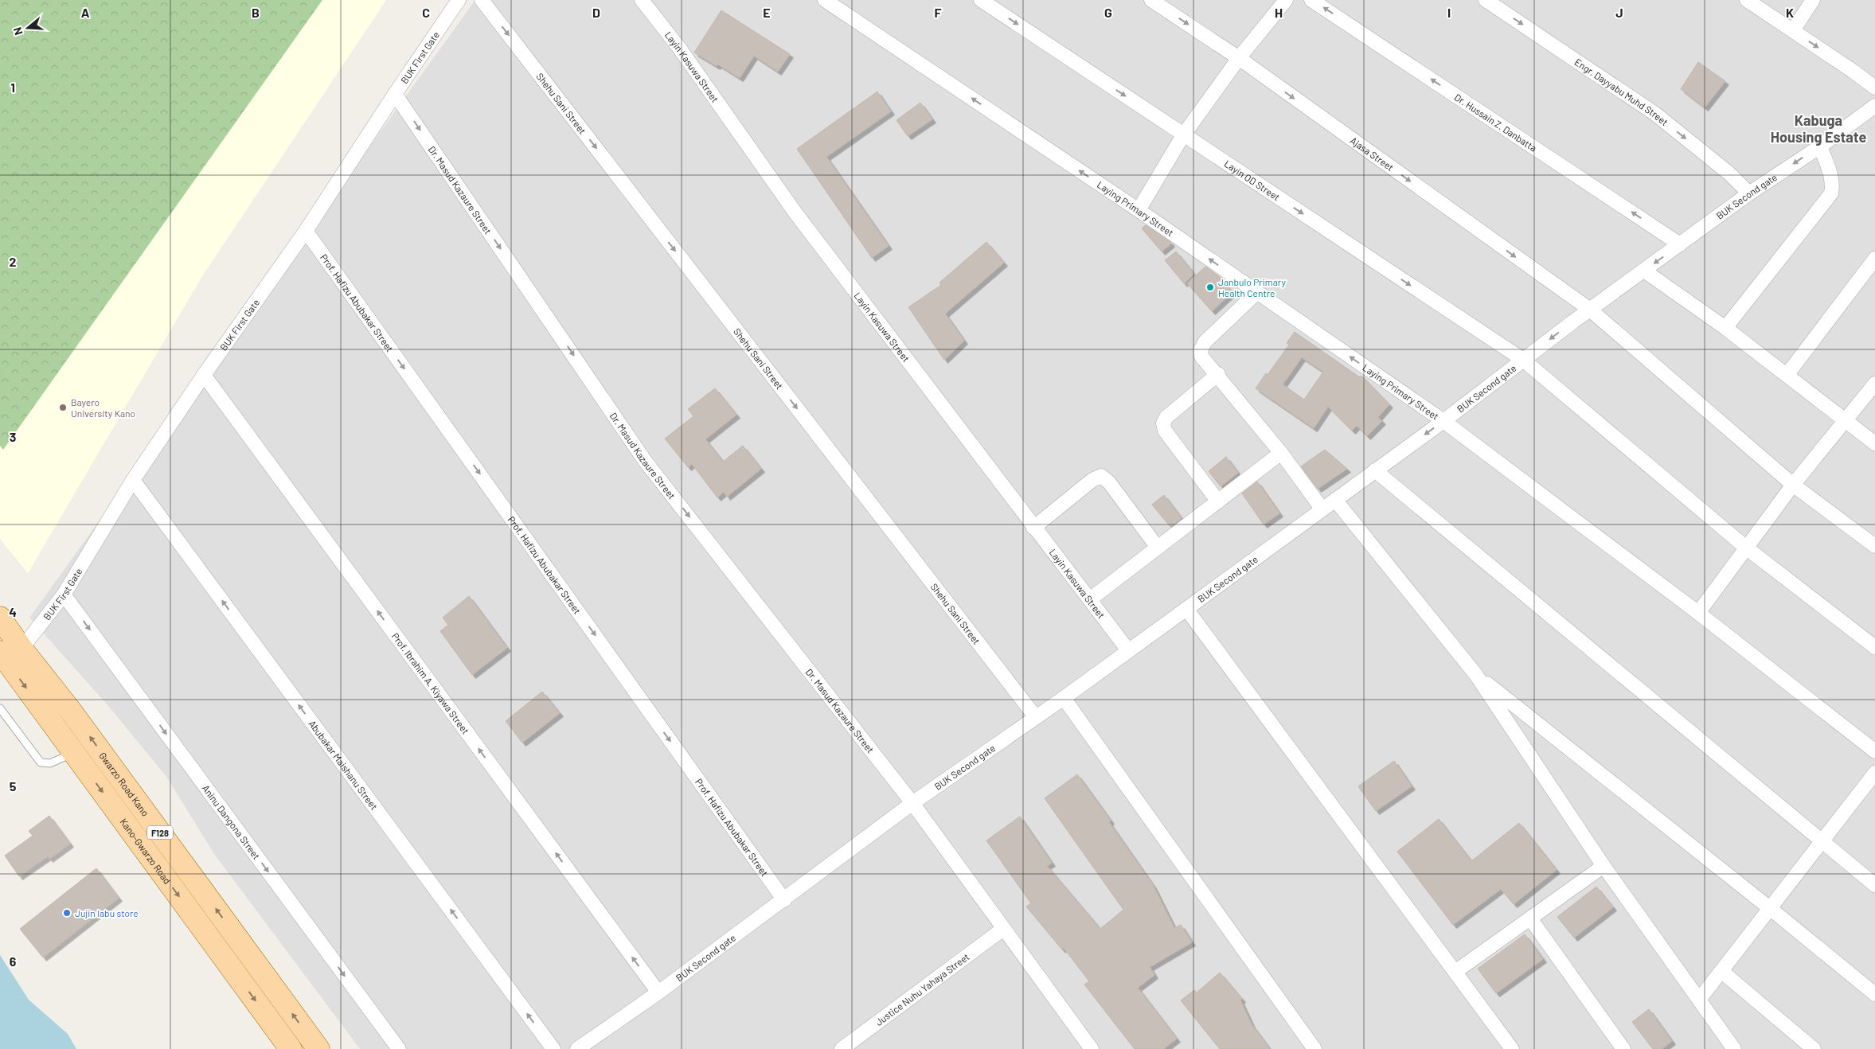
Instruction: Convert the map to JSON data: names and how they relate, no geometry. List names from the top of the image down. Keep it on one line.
{"streets":{"main road":["Gwarzo Road Kano","F128","Kano-Gwarzo Road"],"street":["BUK First Gate","Layin Kasuwa Street","Engr. Dayyabu Muhd Street","Shehu Sani Street","Dr. Hussain Z. Danbatta","Ajasa Street","Layin OD Street","Dr. Masud Kazaure Street","BUK Second gate","Laying Primary Street","Prof. Hafizu Abubakar Street","Prof. Ibrahim A. Kiyawa Street","Abubakar Maishanu Street","Aninu Dangona Street","Justice Nuhu Yahaya Street"]},"crossings":[["BUK First Gate","Dr. Masud Kazaure Street"],["BUK First Gate","Prof. Hafizu Abubakar Street"],["BUK First Gate","Prof. Ibrahim A. Kiyawa Street"],["BUK First Gate","Abubakar Maishanu Street"],["BUK First Gate","Gwarzo Road Kano"],["BUK First Gate","Aninu Dangona Street"],["Layin Kasuwa Street","BUK Second gate"],["Engr. Dayyabu Muhd Street","BUK Second gate"],["Shehu Sani Street","BUK Second gate"],["Dr. Hussain Z. Danbatta","BUK Second gate"],["Ajasa Street","BUK Second gate"],["Layin OD Street","BUK Second gate"],["Dr. Masud Kazaure Street","BUK Second gate"],["Dr. Masud Kazaure Street","Justice Nuhu Yahaya Street"],["BUK Second gate","Laying Primary Street"],["BUK Second gate","Prof. Hafizu Abubakar Street"],["BUK Second gate","Prof. Ibrahim A. Kiyawa Street"]],"one_way":["Engr. Dayyabu Muhd Street","Shehu Sani Street","Dr. Hussain Z. Danbatta","Ajasa Street","Layin OD Street","Dr. Masud Kazaure Street","Laying Primary Street","Prof. Hafizu Abubakar Street","Prof. Ibrahim A. Kiyawa Street","Abubakar Maishanu Street","Gwarzo Road Kano","Aninu Dangona Street","Kano-Gwarzo Road"],"districts":["Kabuga Housing Estate"],"places":["Janbulo Primary Health Centre","Bayero University Kano","Jujin labu store"],"north":"left","grid":{"columns":["A","B","C","D","E","F","G","H","I","J","K"],"rows":["1","2","3","4","5","6"]}}
